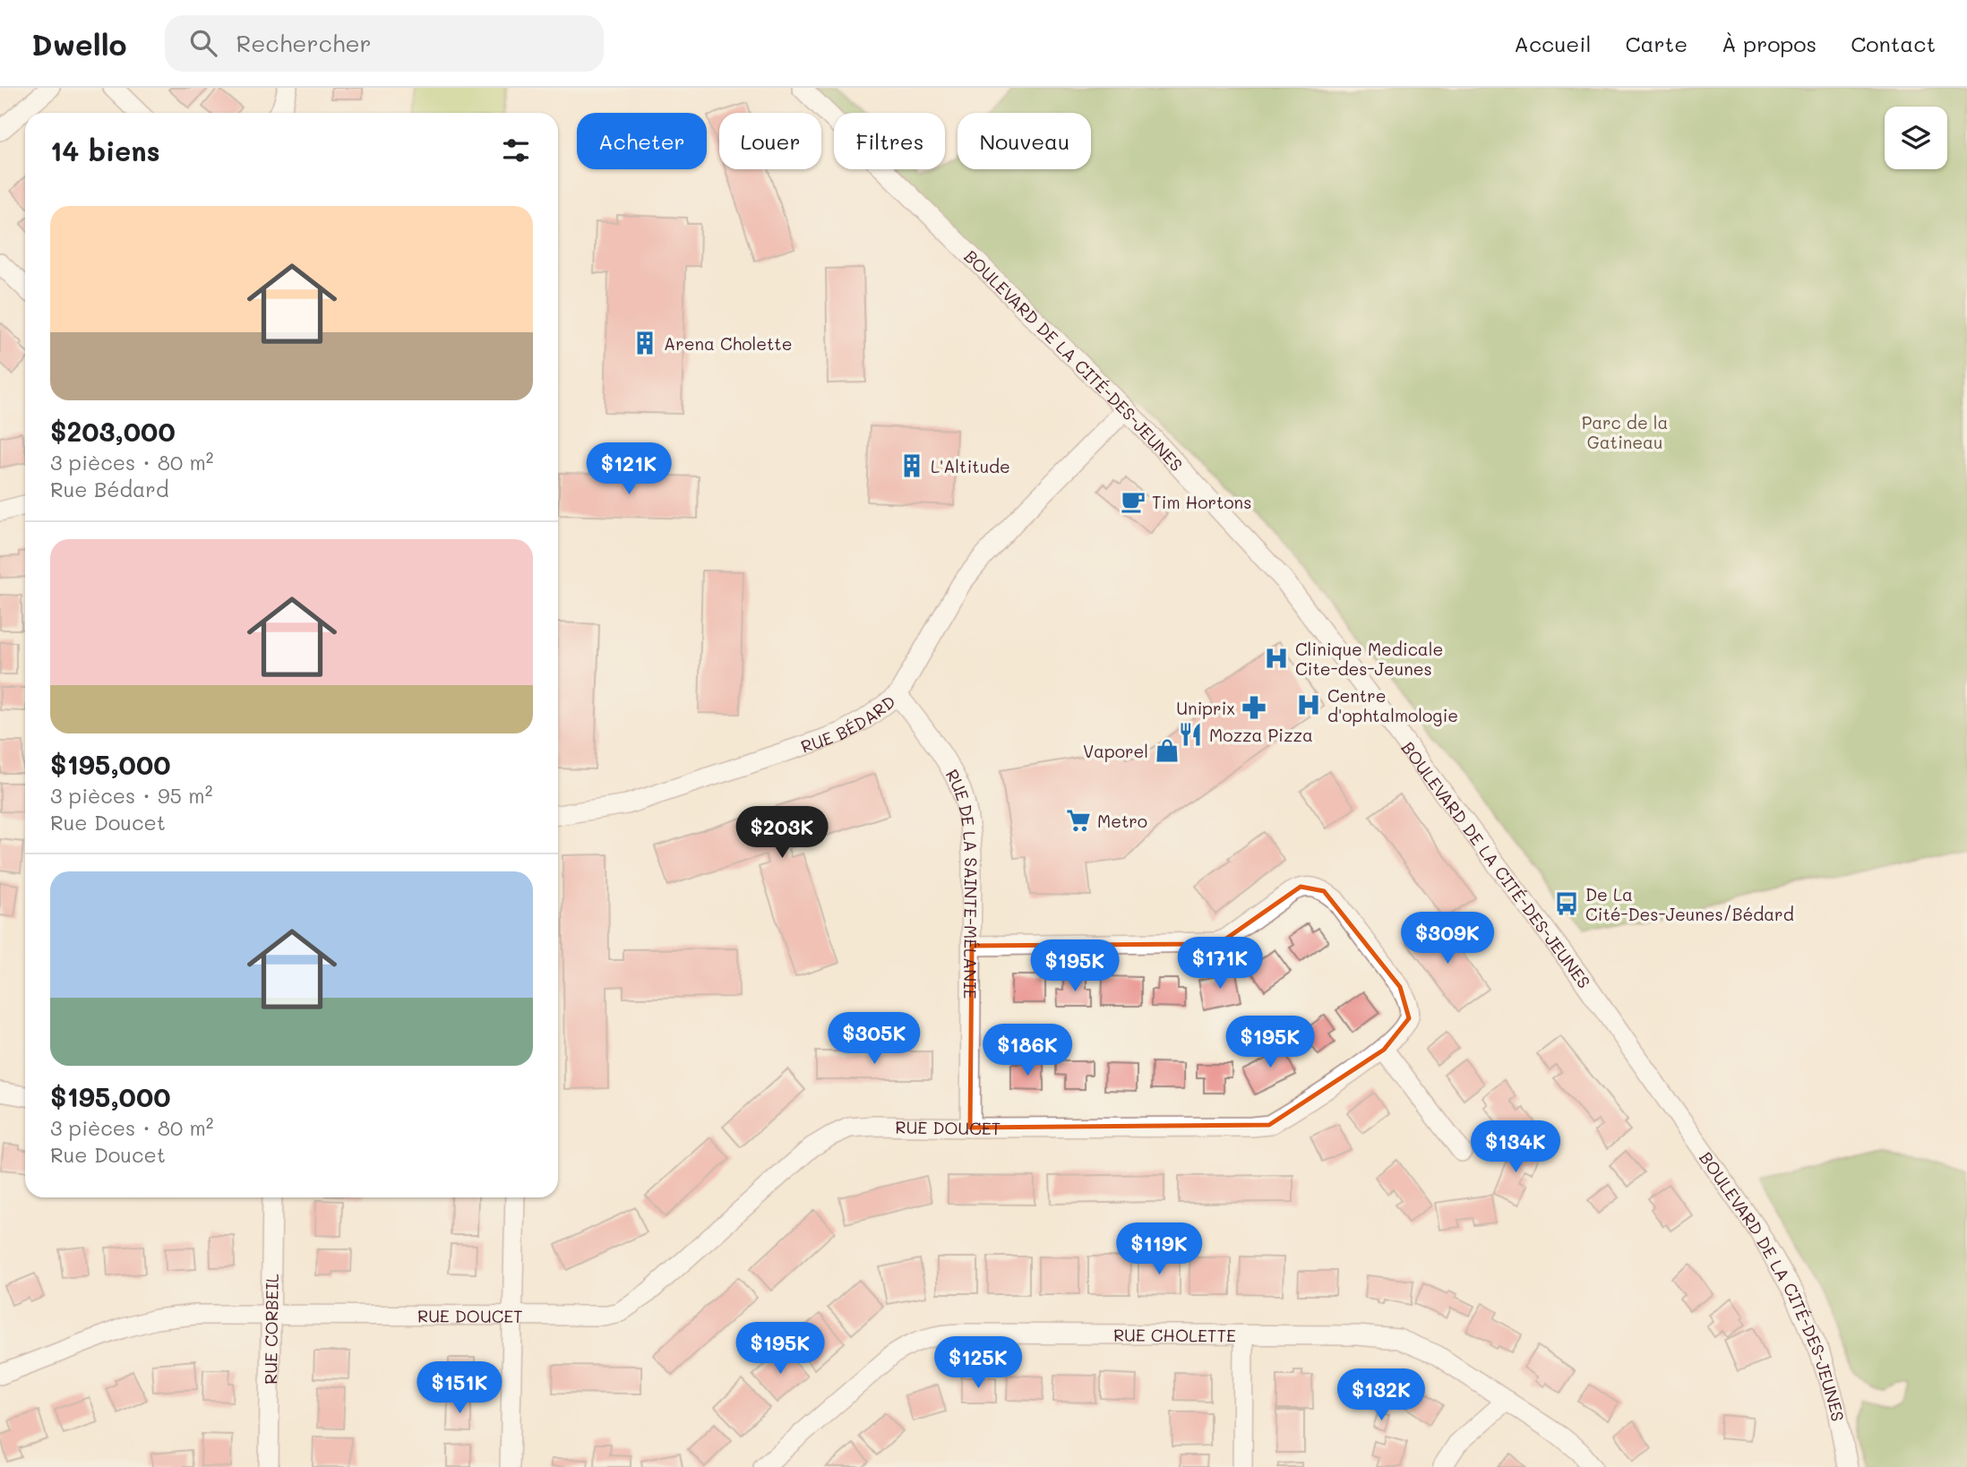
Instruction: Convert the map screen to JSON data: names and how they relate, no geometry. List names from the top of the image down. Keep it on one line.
{"streets":{"street":["BOULEVARD DE LA CITÉ-DES-JEUNES","RUE BÉDARD","RUE DE LA SAINTE-MÉLANIE","RUE DOUCET","RUE CORBEIL","RUE CHOLETTE"]},"crossings":[["BOULEVARD DE LA CITÉ-DES-JEUNES","RUE BÉDARD"],["RUE BÉDARD","RUE DE LA SAINTE-MÉLANIE"],["RUE DE LA SAINTE-MÉLANIE","RUE DOUCET"],["RUE DOUCET","RUE CORBEIL"]],"parks":["Parc de la Gatineau"],"places":{"building":["Arena Cholette","L'Altitude"],"cafe":["Tim Hortons"],"hospital":["Clinique Medicale Cite-des-Jeunes","Centre d'ophtalmologie"],"pharmacy":["Uniprix"],"restaurant":["Mozza Pizza"],"shop":["Vaporel"],"supermarket":["Metro"],"bus stop":["De La Cité-Des-Jeunes/Bédard"]},"page":{"header":"Dwello","search":"Rechercher","nav":["Accueil","Carte","À propos","Contact"],"chip":["Acheter","Louer","Filtres","Nouveau"],"heading":"14 biens","list":[{"name":"$203,000","note":"3 pièces · 80 m² · Rue Bédard"},{"name":"$195,000","note":"3 pièces · 95 m² · Rue Doucet"},{"name":"$195,000","note":"3 pièces · 80 m² · Rue Doucet"}],"price":["$121K","$203K","$309K","$171K","$195K","$305K","$195K","$186K","$134K","$119K","$195K","$125K","$151K","$132K"]}}
